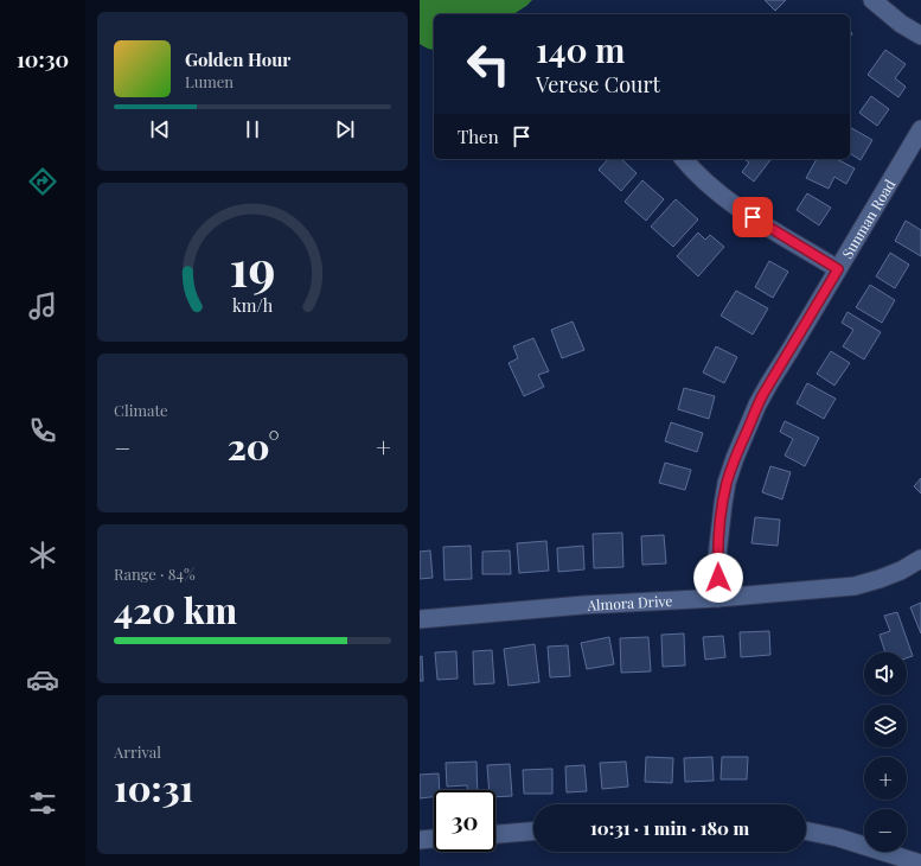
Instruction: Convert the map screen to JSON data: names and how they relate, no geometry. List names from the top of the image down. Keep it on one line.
{"streets":{"street":["Sunman Road","Almora Drive"]},"crossings":[["Sunman Road","Almora Drive"]],"page":{"tabs":"10:30","turn":["140 m","Verese Court"],"song":["Golden Hour","Lumen"],"then":"Then","tile":["Climate",["Range · 84%","420 km"],["Arrival","10:31"]],"heat":["−","20°","+"],"map_buttons":["+","−"],"limit":"30","trip":"10:31 · 1 min · 180 m","gauge":["19","km/h"]}}
